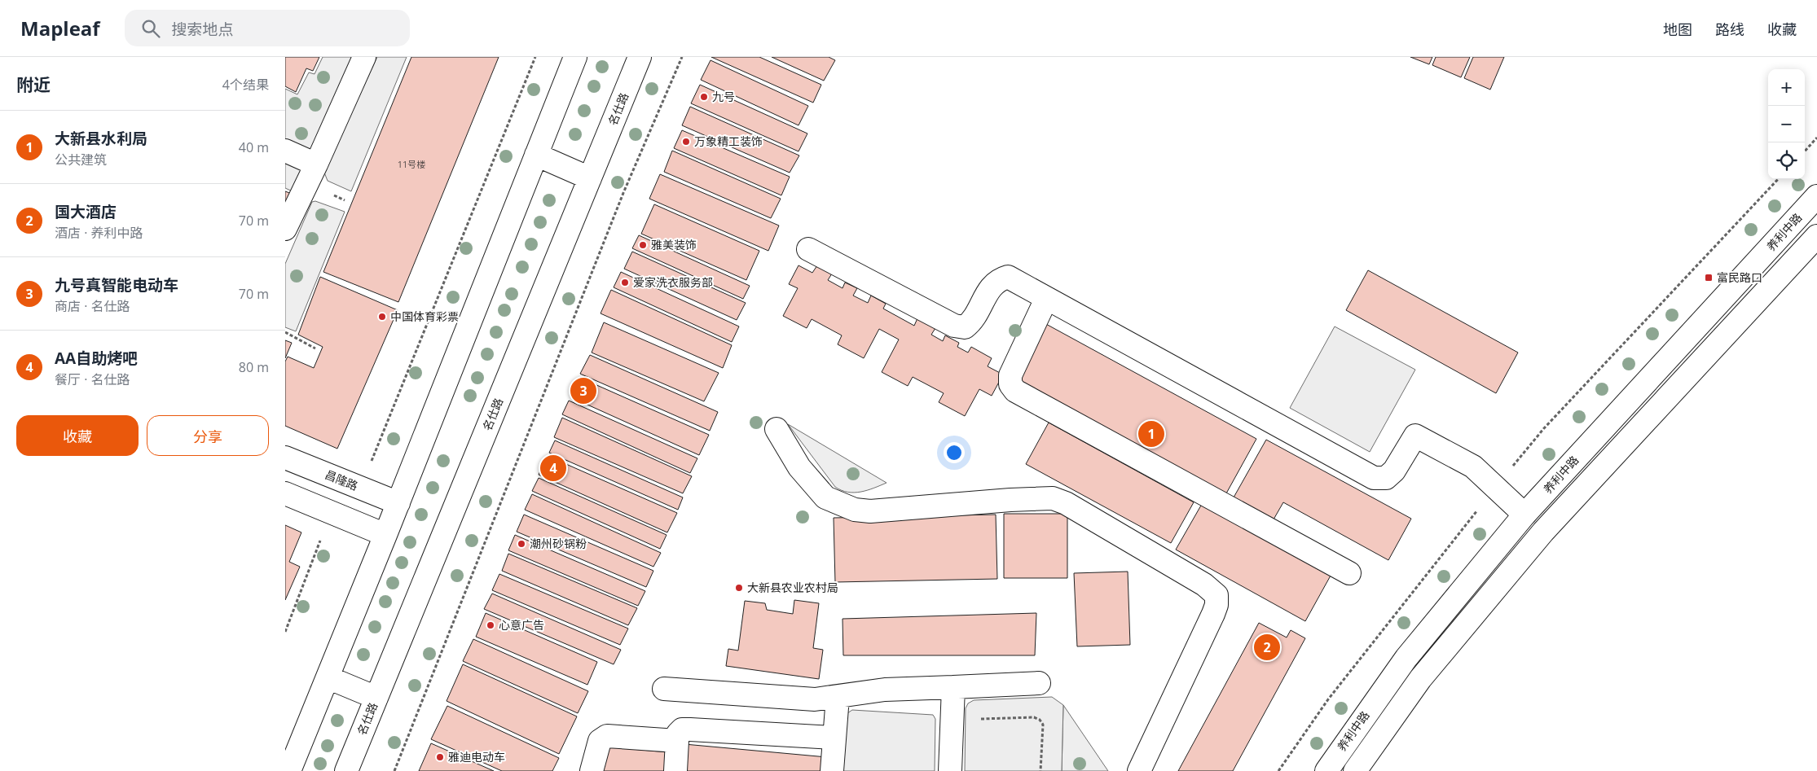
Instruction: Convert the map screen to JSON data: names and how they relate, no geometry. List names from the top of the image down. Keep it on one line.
{"streets":{"street":["名仕路","养利中路","昌隆路"]},"places":{"other":["九号","万象精工装饰","雅美装饰","爱家洗衣服务部","中国体育彩票","潮州砂锅粉","大新县农业农村局","心意广告","雅迪电动车"],"transit":["富民路口"]},"house_numbers":["11号楼"],"page":{"header":"Mapleaf","search":"搜索地点","nav":["地图","路线","收藏"],"heading":["附近","4个结果"],"map_buttons":["+","−"],"list":[{"mark":"1","name":"大新县水利局","note":"公共建筑","value":"40 m"},{"mark":"2","name":"国大酒店","note":"酒店 · 养利中路","value":"70 m"},{"mark":"3","name":"九号真智能电动车","note":"商店 · 名仕路","value":"70 m"},{"mark":"4","name":"AA自助烤吧","note":"餐厅 · 名仕路","value":"80 m"}],"pins":["3","1","4","2"],"buttons":["收藏","分享"]}}
